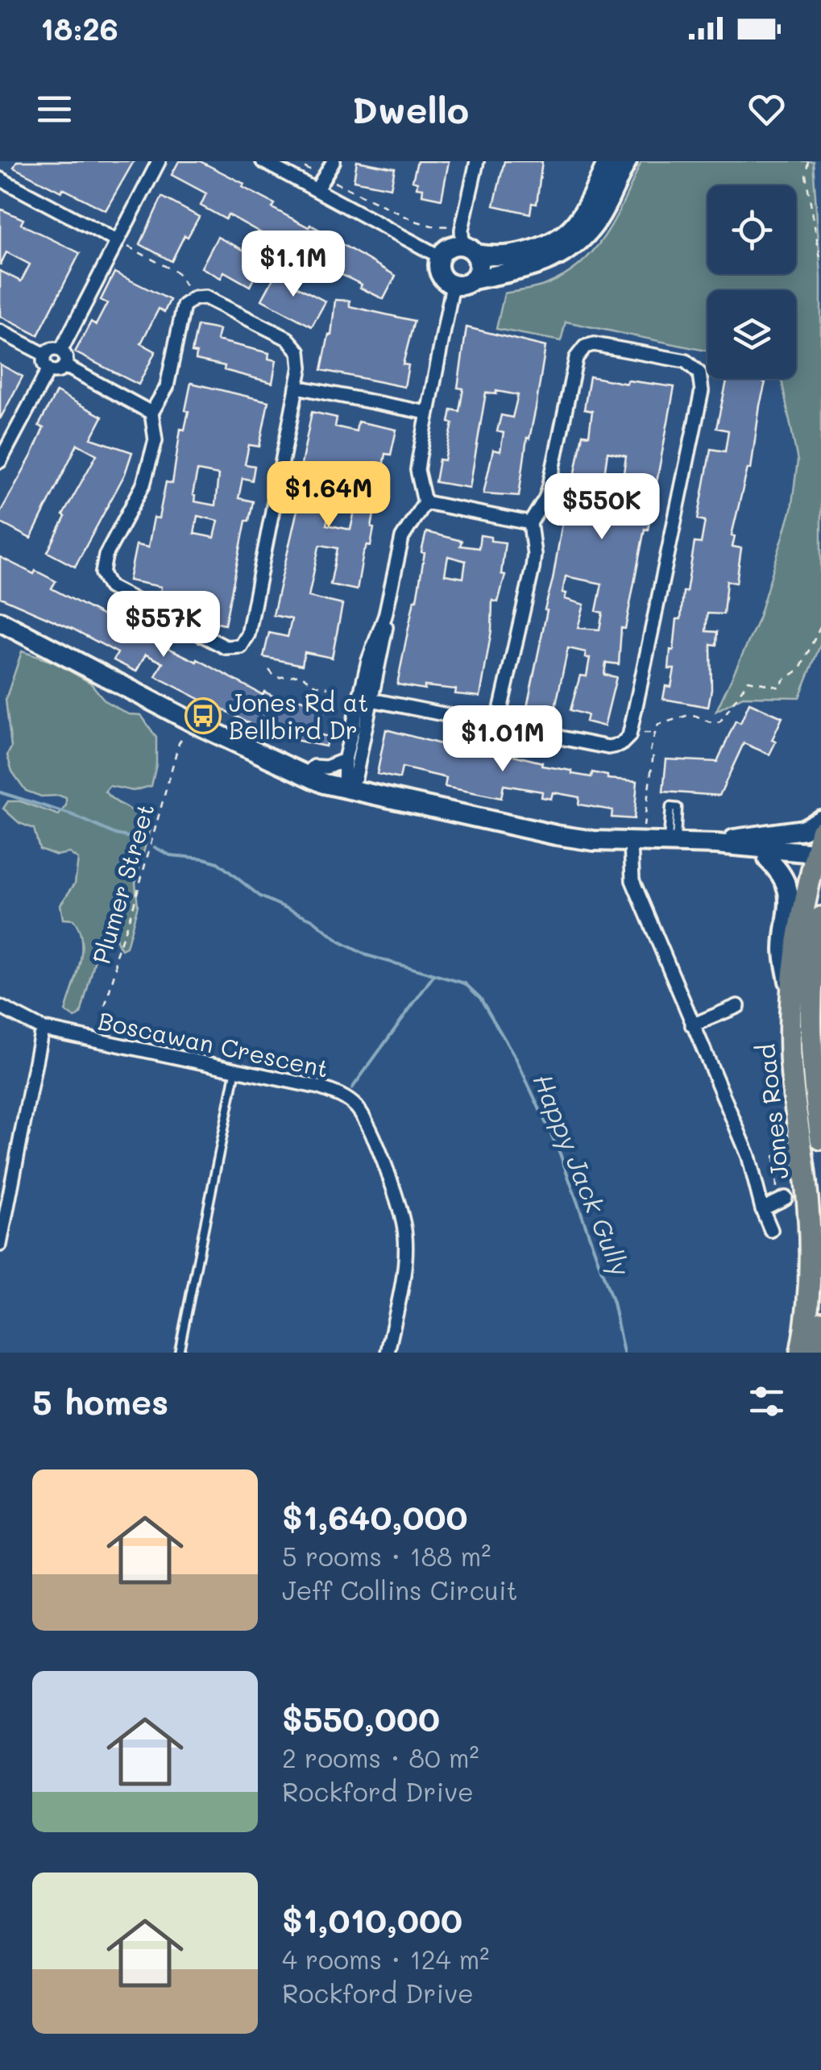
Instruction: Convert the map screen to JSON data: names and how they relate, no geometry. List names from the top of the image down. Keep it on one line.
{"streets":{"main road":["Jones Road"],"street":["Boscawan Crescent"],"path":["Plumer Street"]},"crossings":[["Plumer Street","Boscawan Crescent"]],"water":["Happy Jack Gully"],"places":{"bus stop":["Jones Rd at Bellbird Dr"]},"page":{"status":"18:26","header":"Dwello","price":["$1.1M","$1.64M","$550K","$557K","$1.01M"],"heading":"5 homes","list":[{"name":"$1,640,000","note":"5 rooms · 188 m² · Jeff Collins Circuit"},{"name":"$550,000","note":"2 rooms · 80 m² · Rockford Drive"},{"name":"$1,010,000","note":"4 rooms · 124 m² · Rockford Drive"}]}}
